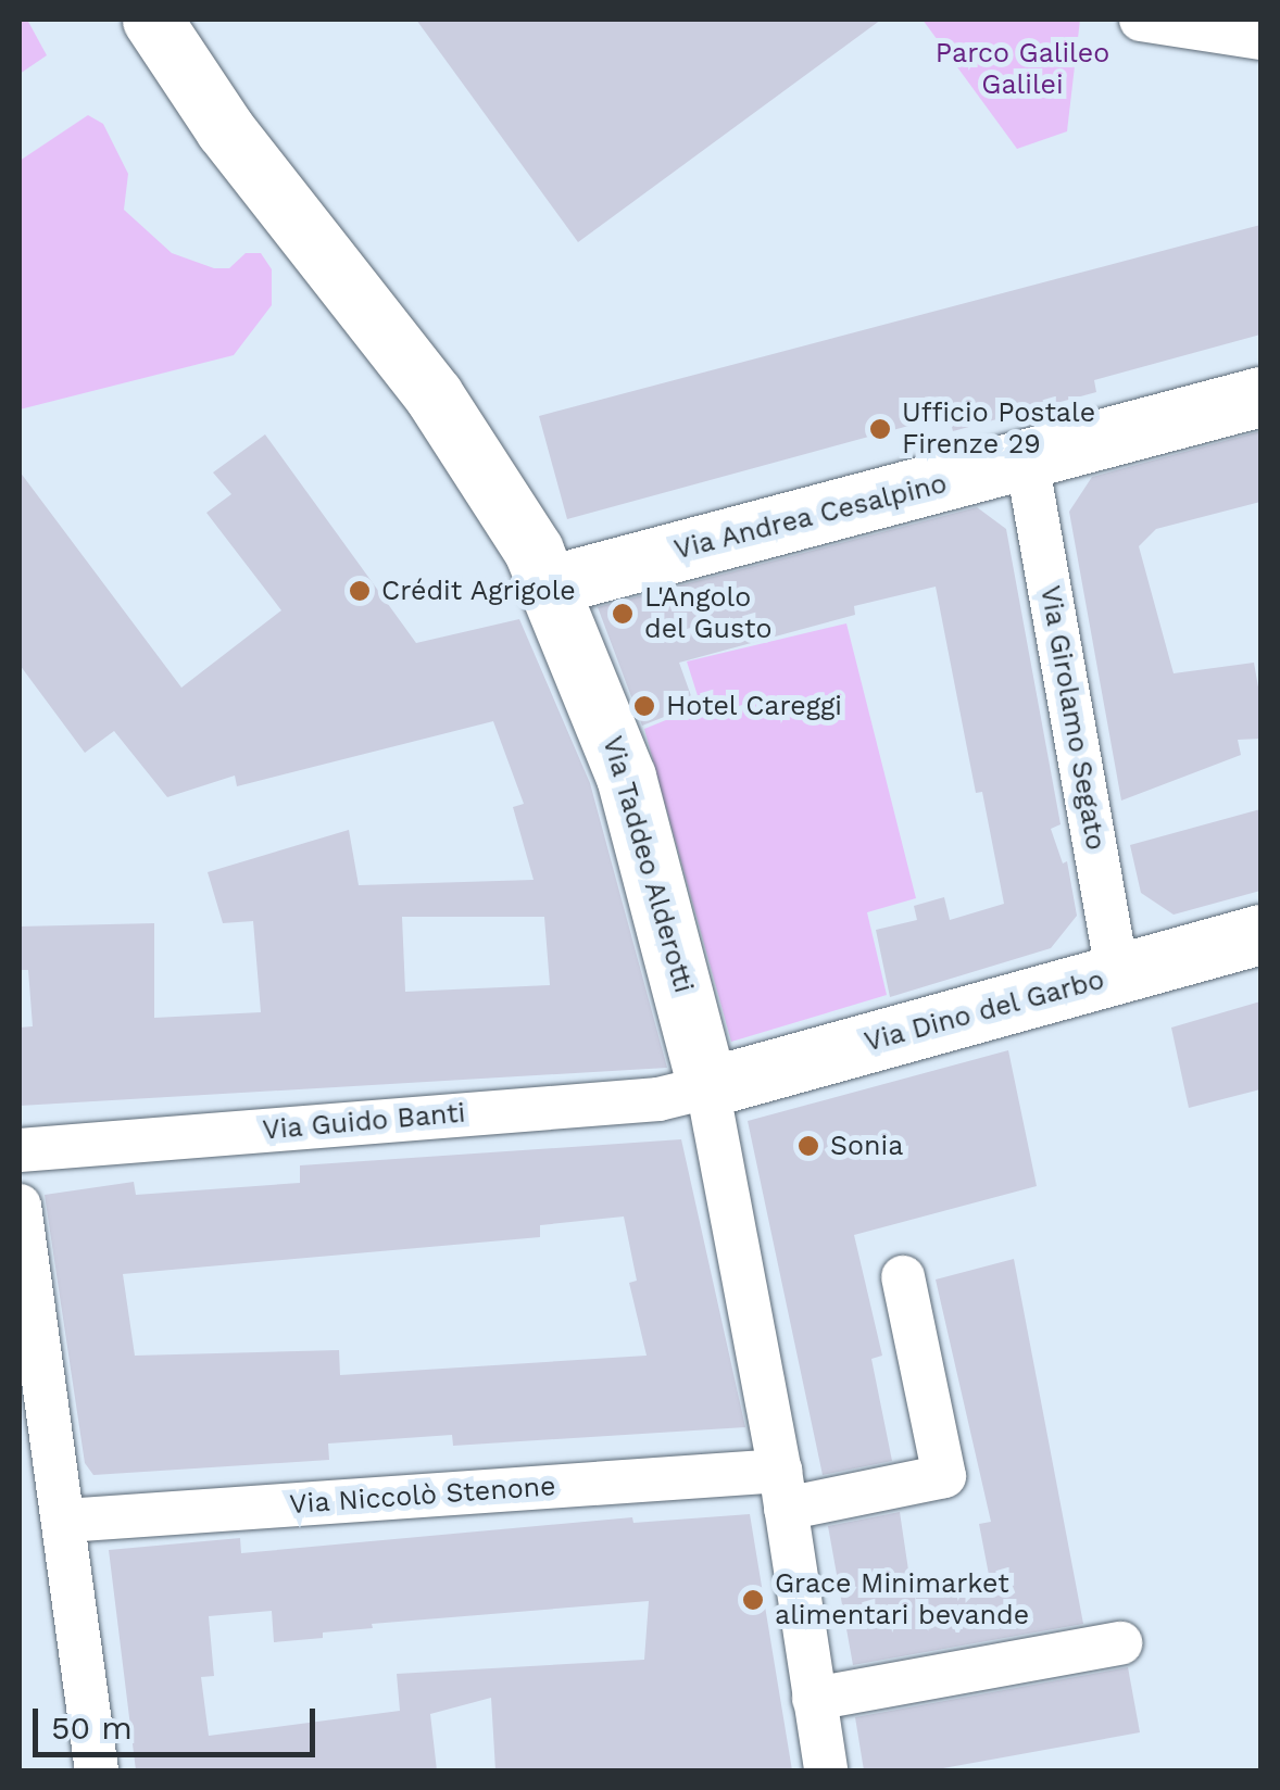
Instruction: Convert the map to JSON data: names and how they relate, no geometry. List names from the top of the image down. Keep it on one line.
{"streets":{"street":["Via Andrea Cesalpino","Via Girolamo Segato","Via Taddeo Alderotti","Via Dino del Garbo","Via Guido Banti","Via Niccolò Stenone"]},"crossings":[["Via Andrea Cesalpino","Via Girolamo Segato"],["Via Andrea Cesalpino","Via Taddeo Alderotti"],["Via Girolamo Segato","Via Dino del Garbo"],["Via Taddeo Alderotti","Via Dino del Garbo"],["Via Taddeo Alderotti","Via Guido Banti"],["Via Taddeo Alderotti","Via Niccolò Stenone"],["Via Dino del Garbo","Via Guido Banti"]],"parks":["Parco Galileo Galilei"],"places":["Ufficio Postale Firenze 29","Crédit Agrigole","L'Angolo del Gusto","Hotel Careggi","Sonia","Grace Minimarket alimentari bevande"],"scale_bar":"50 m"}
